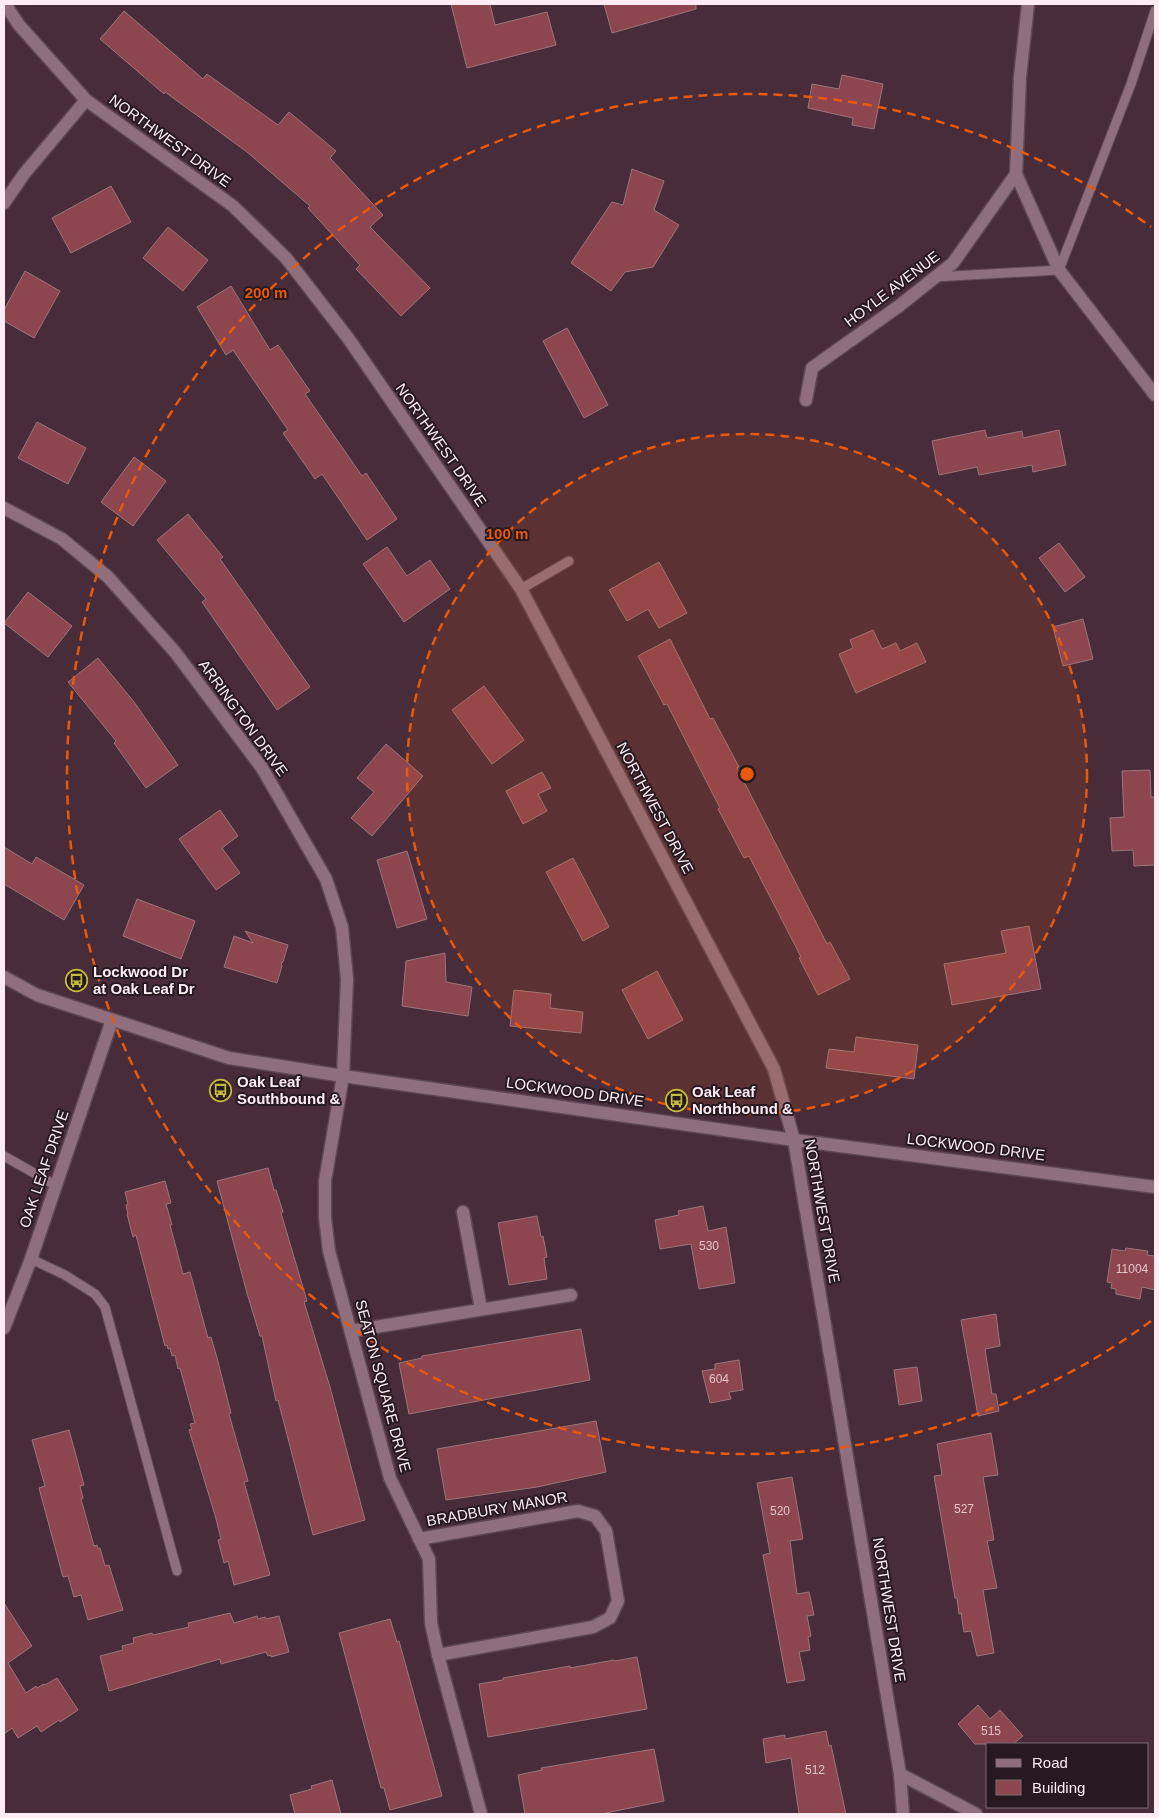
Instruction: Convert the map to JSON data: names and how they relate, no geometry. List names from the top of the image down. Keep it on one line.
{"streets":{"street":["NORTHWEST DRIVE","HOYLE AVENUE","ARRINGTON DRIVE","LOCKWOOD DRIVE","OAK LEAF DRIVE","SEATON SQUARE DRIVE","BRADBURY MANOR"]},"crossings":[["NORTHWEST DRIVE","LOCKWOOD DRIVE"],["ARRINGTON DRIVE","LOCKWOOD DRIVE"],["ARRINGTON DRIVE","SEATON SQUARE DRIVE"],["LOCKWOOD DRIVE","OAK LEAF DRIVE"],["LOCKWOOD DRIVE","SEATON SQUARE DRIVE"],["SEATON SQUARE DRIVE","BRADBURY MANOR"]],"places":{"bus stop":["Lockwood Dr at Oak Leaf Dr","Oak Leaf Southbound &","Oak Leaf Northbound &"]},"house_numbers":["530","11004","604","527","520","515","512"],"legend":["Road","Building"],"rings":["200 m","100 m"]}
